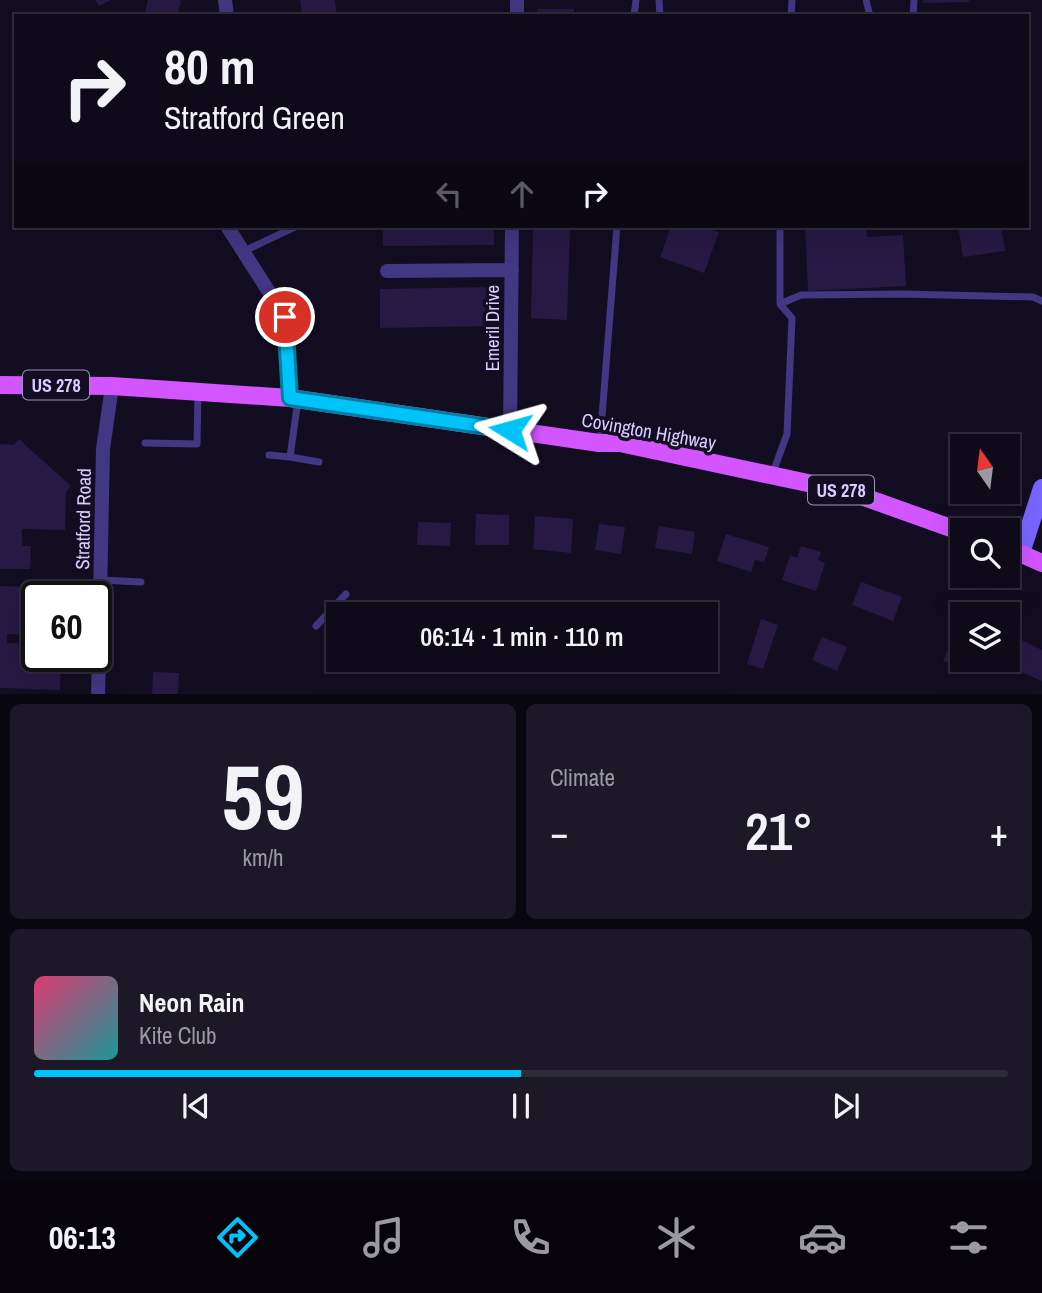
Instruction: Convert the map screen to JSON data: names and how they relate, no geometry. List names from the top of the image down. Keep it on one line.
{"streets":{"main road":["US 278","Covington Highway"],"street":["Emeril Drive","Stratford Road"]},"crossings":[["Emeril Drive","Covington Highway"],["US 278","Covington Highway"],["US 278","Stratford Road"],["Covington Highway","Stratford Road"]],"north":"top","page":{"turn":["80 m","Stratford Green"],"limit":"60","trip":"06:14 · 1 min · 110 m","tile":[["59","km/h"],"Climate"],"heat":["−","21°","+"],"song":["Neon Rain","Kite Club"],"tabs":"06:13"}}
